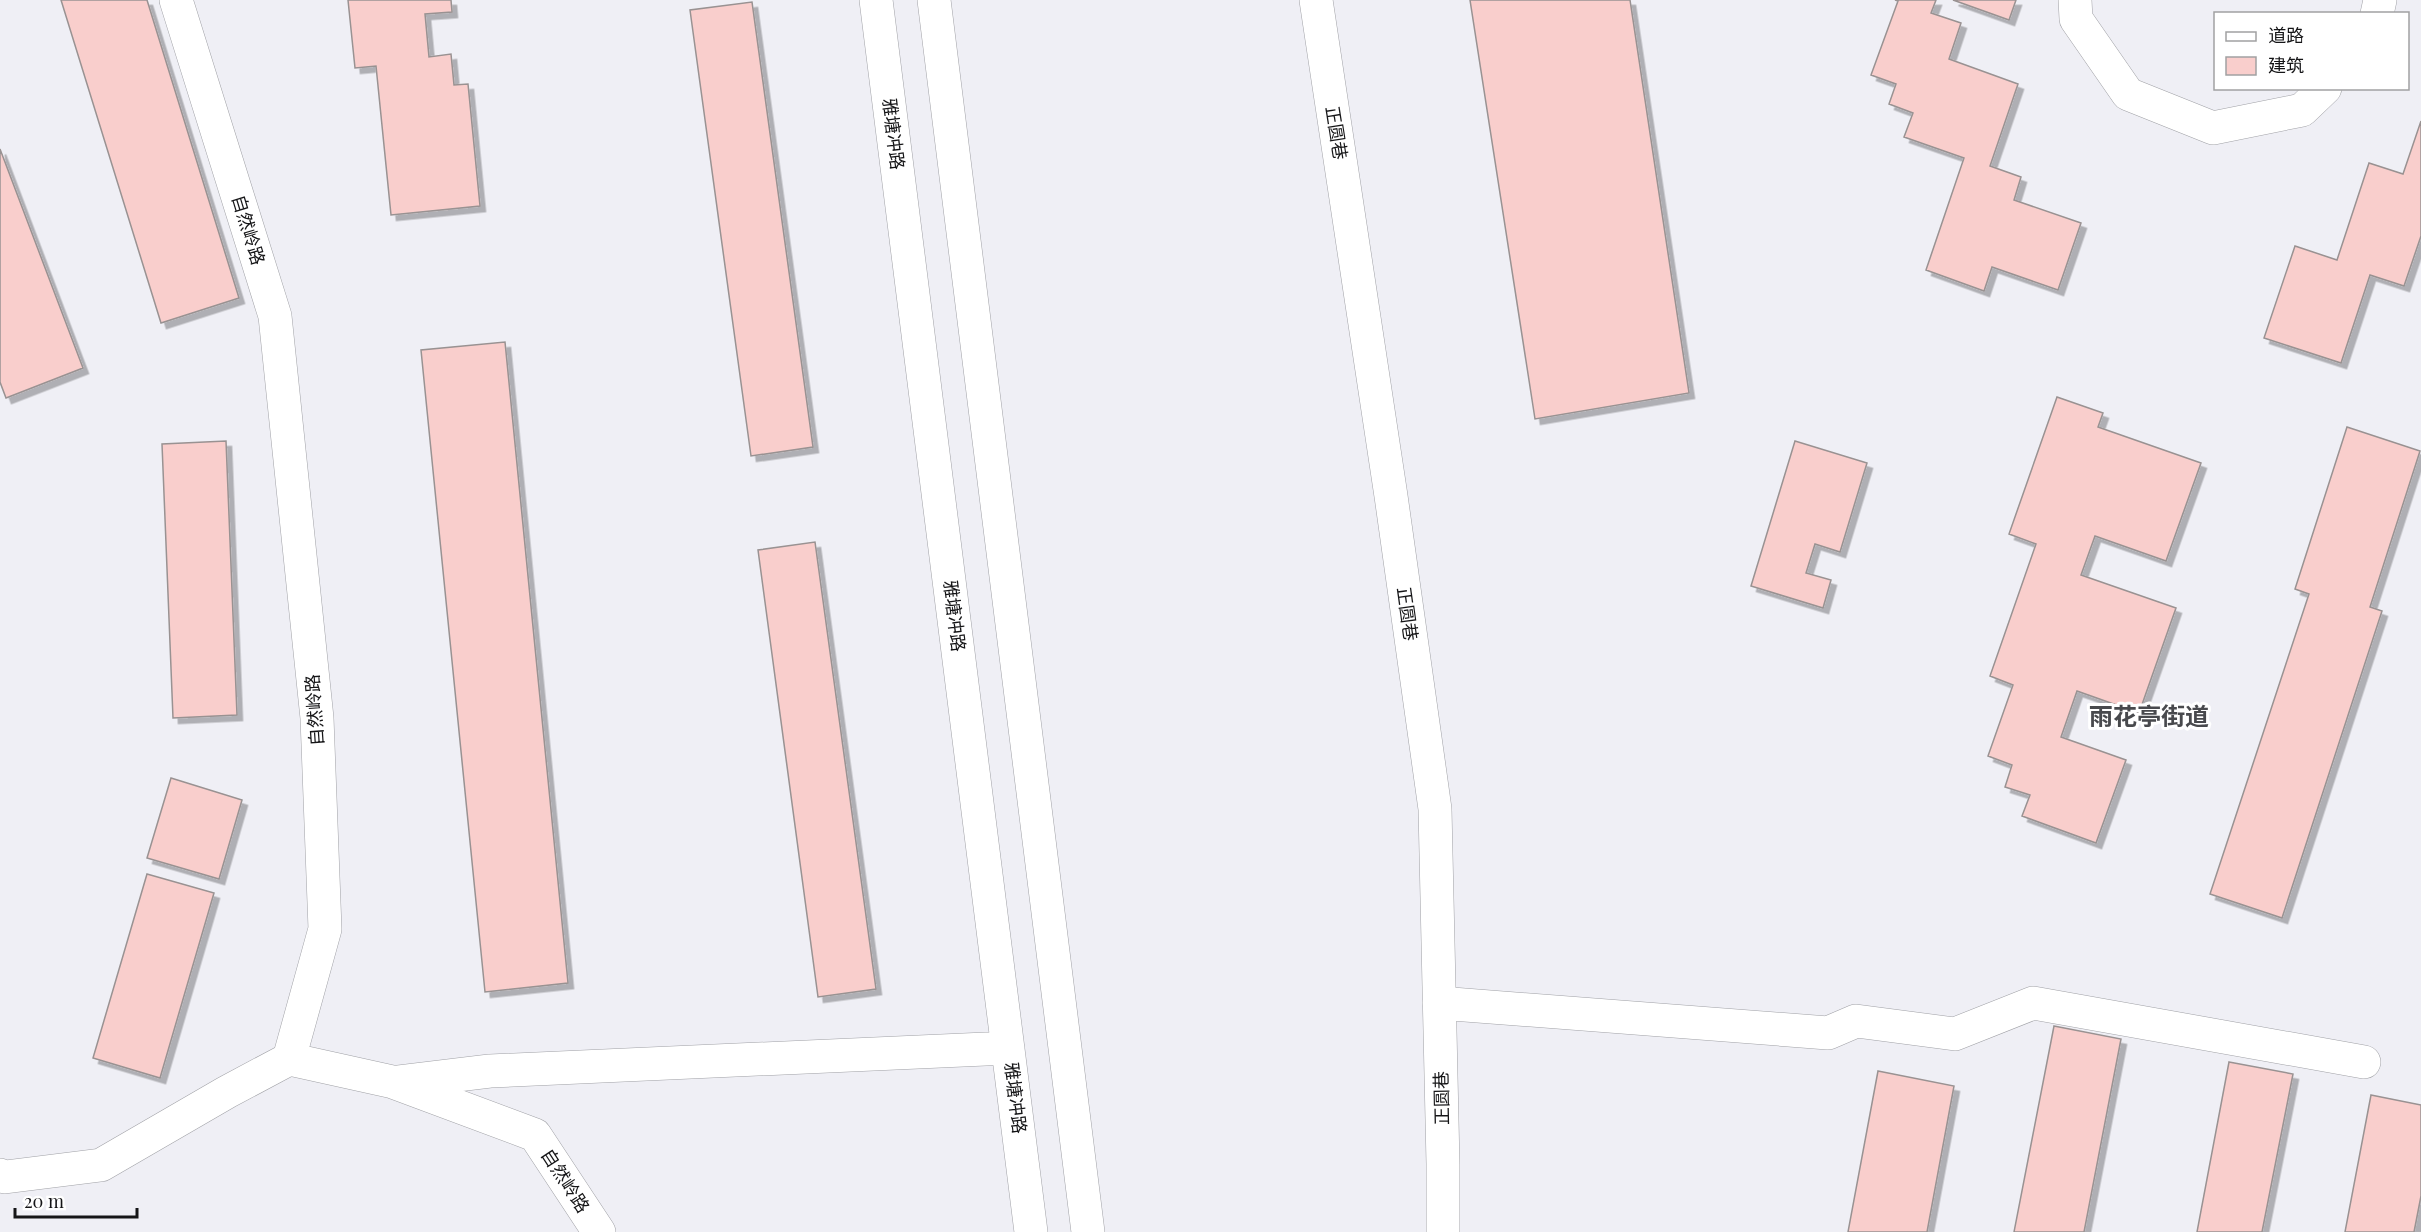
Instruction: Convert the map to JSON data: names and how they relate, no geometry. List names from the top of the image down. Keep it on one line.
{"streets":{"street":["正圆巷","雅塘冲路","自然岭路"]},"districts":["雨花亭街道"],"legend":["道路","建筑"],"scale_bar":"20 m"}
